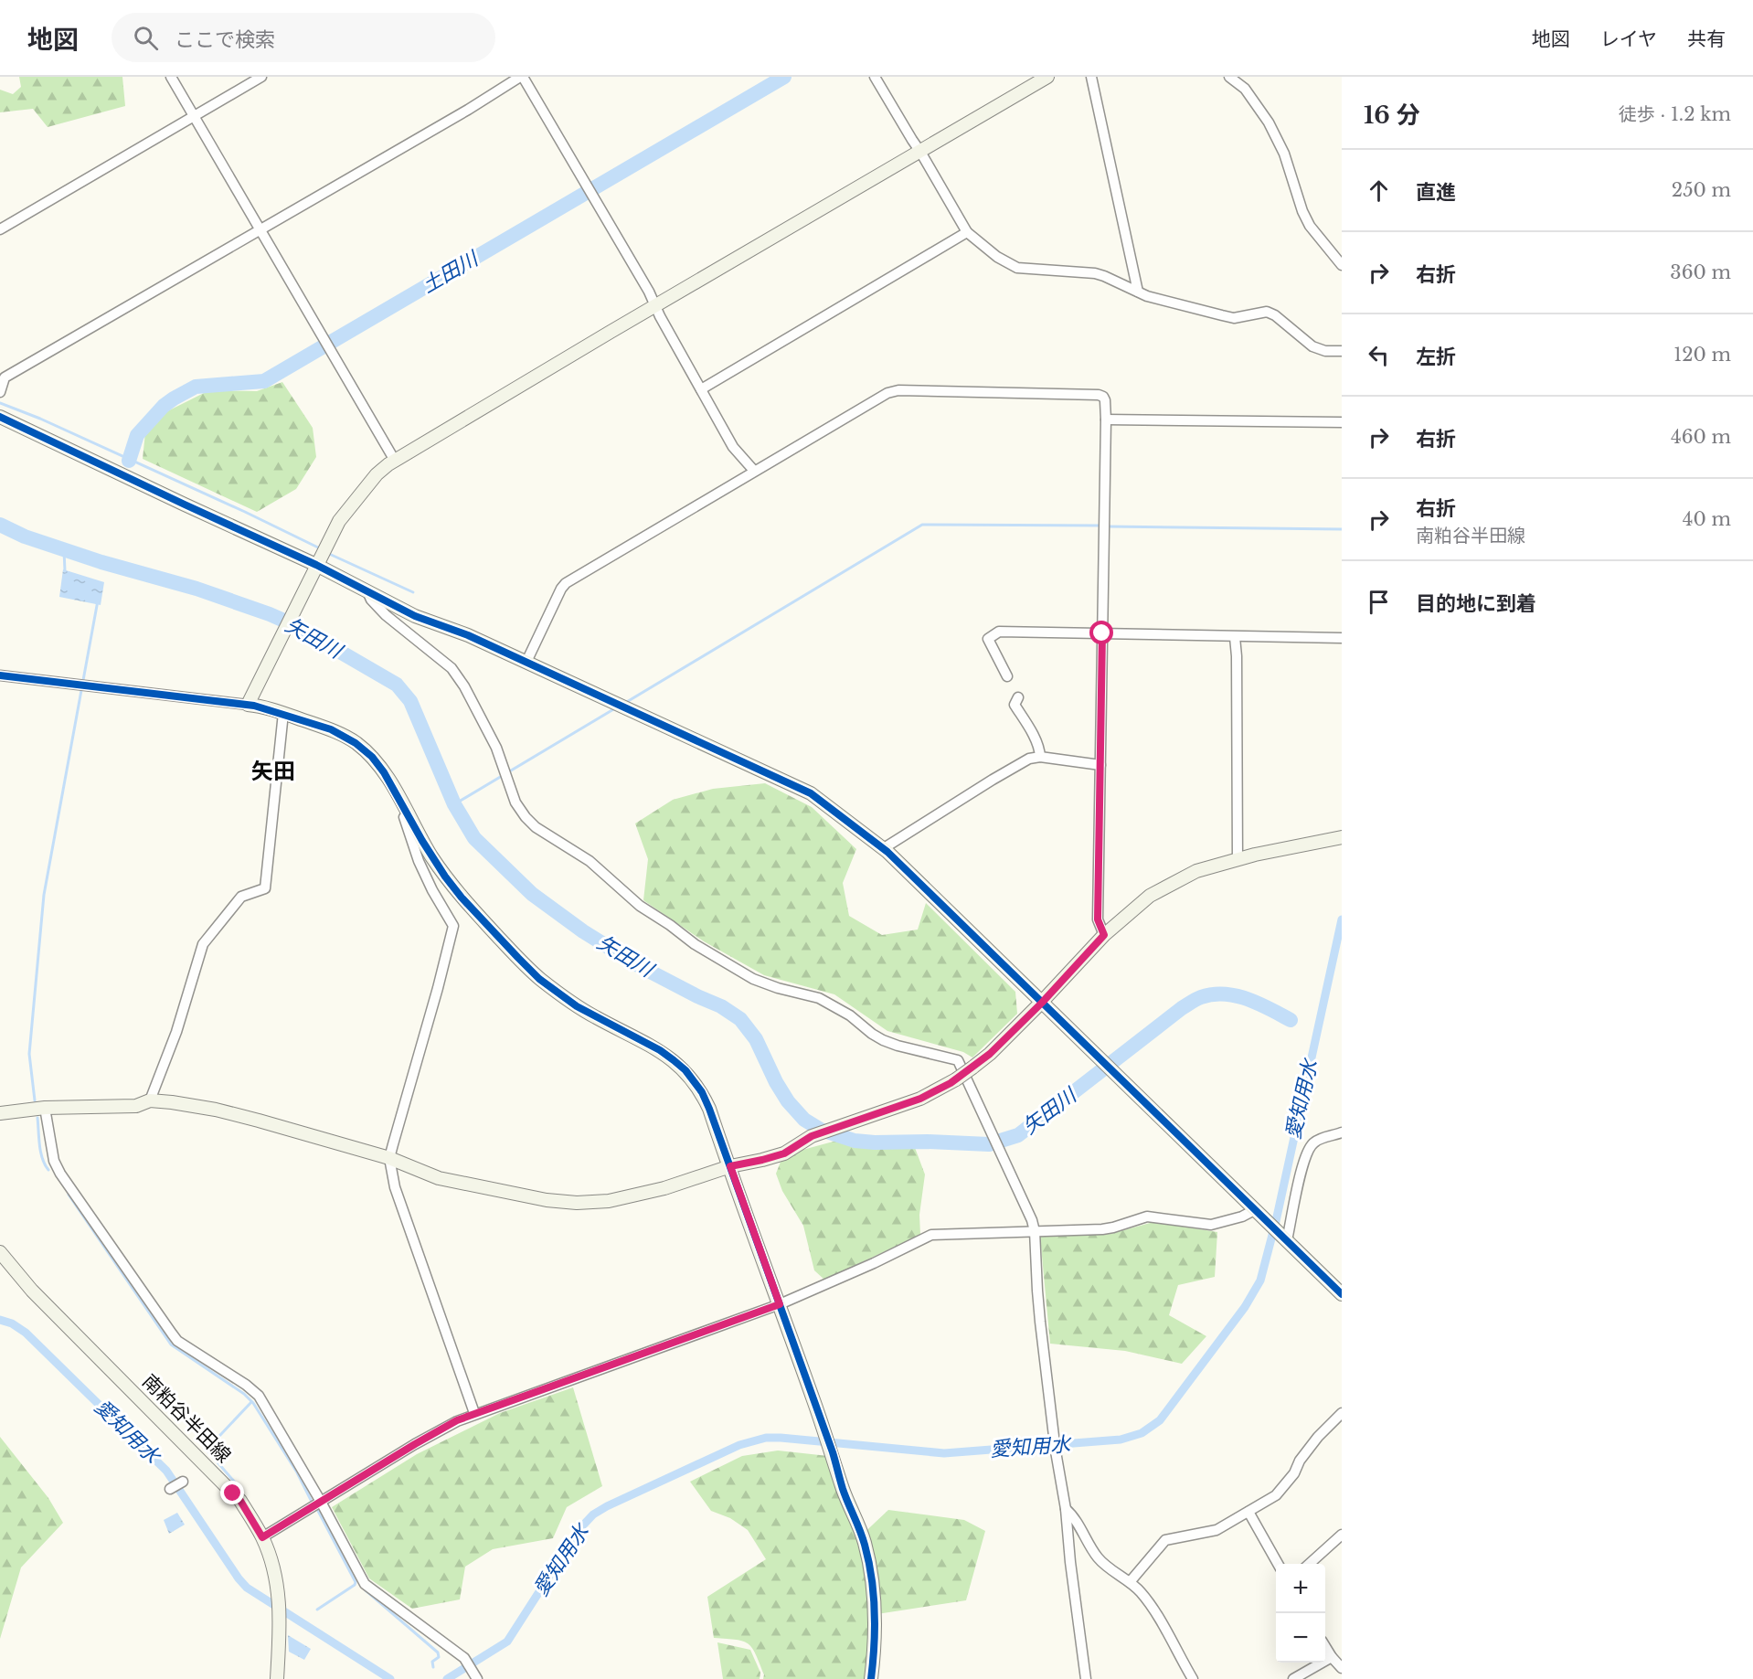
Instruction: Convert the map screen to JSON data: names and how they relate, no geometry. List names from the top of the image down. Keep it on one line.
{"streets":{"street":["南粕谷半田線"]},"districts":["矢田"],"water":["土田川","矢田川","愛知用水"],"page":{"header":"地図","search":"ここで検索","nav":["地図","レイヤ","共有"],"heading":["16 分","徒歩 · 1.2 km"],"list":[["直進","250 m"],["右折","360 m"],["左折","120 m"],["右折","460 m"],["右折","南粕谷半田線","40 m"],"目的地に到着"],"map_buttons":["+","−"]}}
